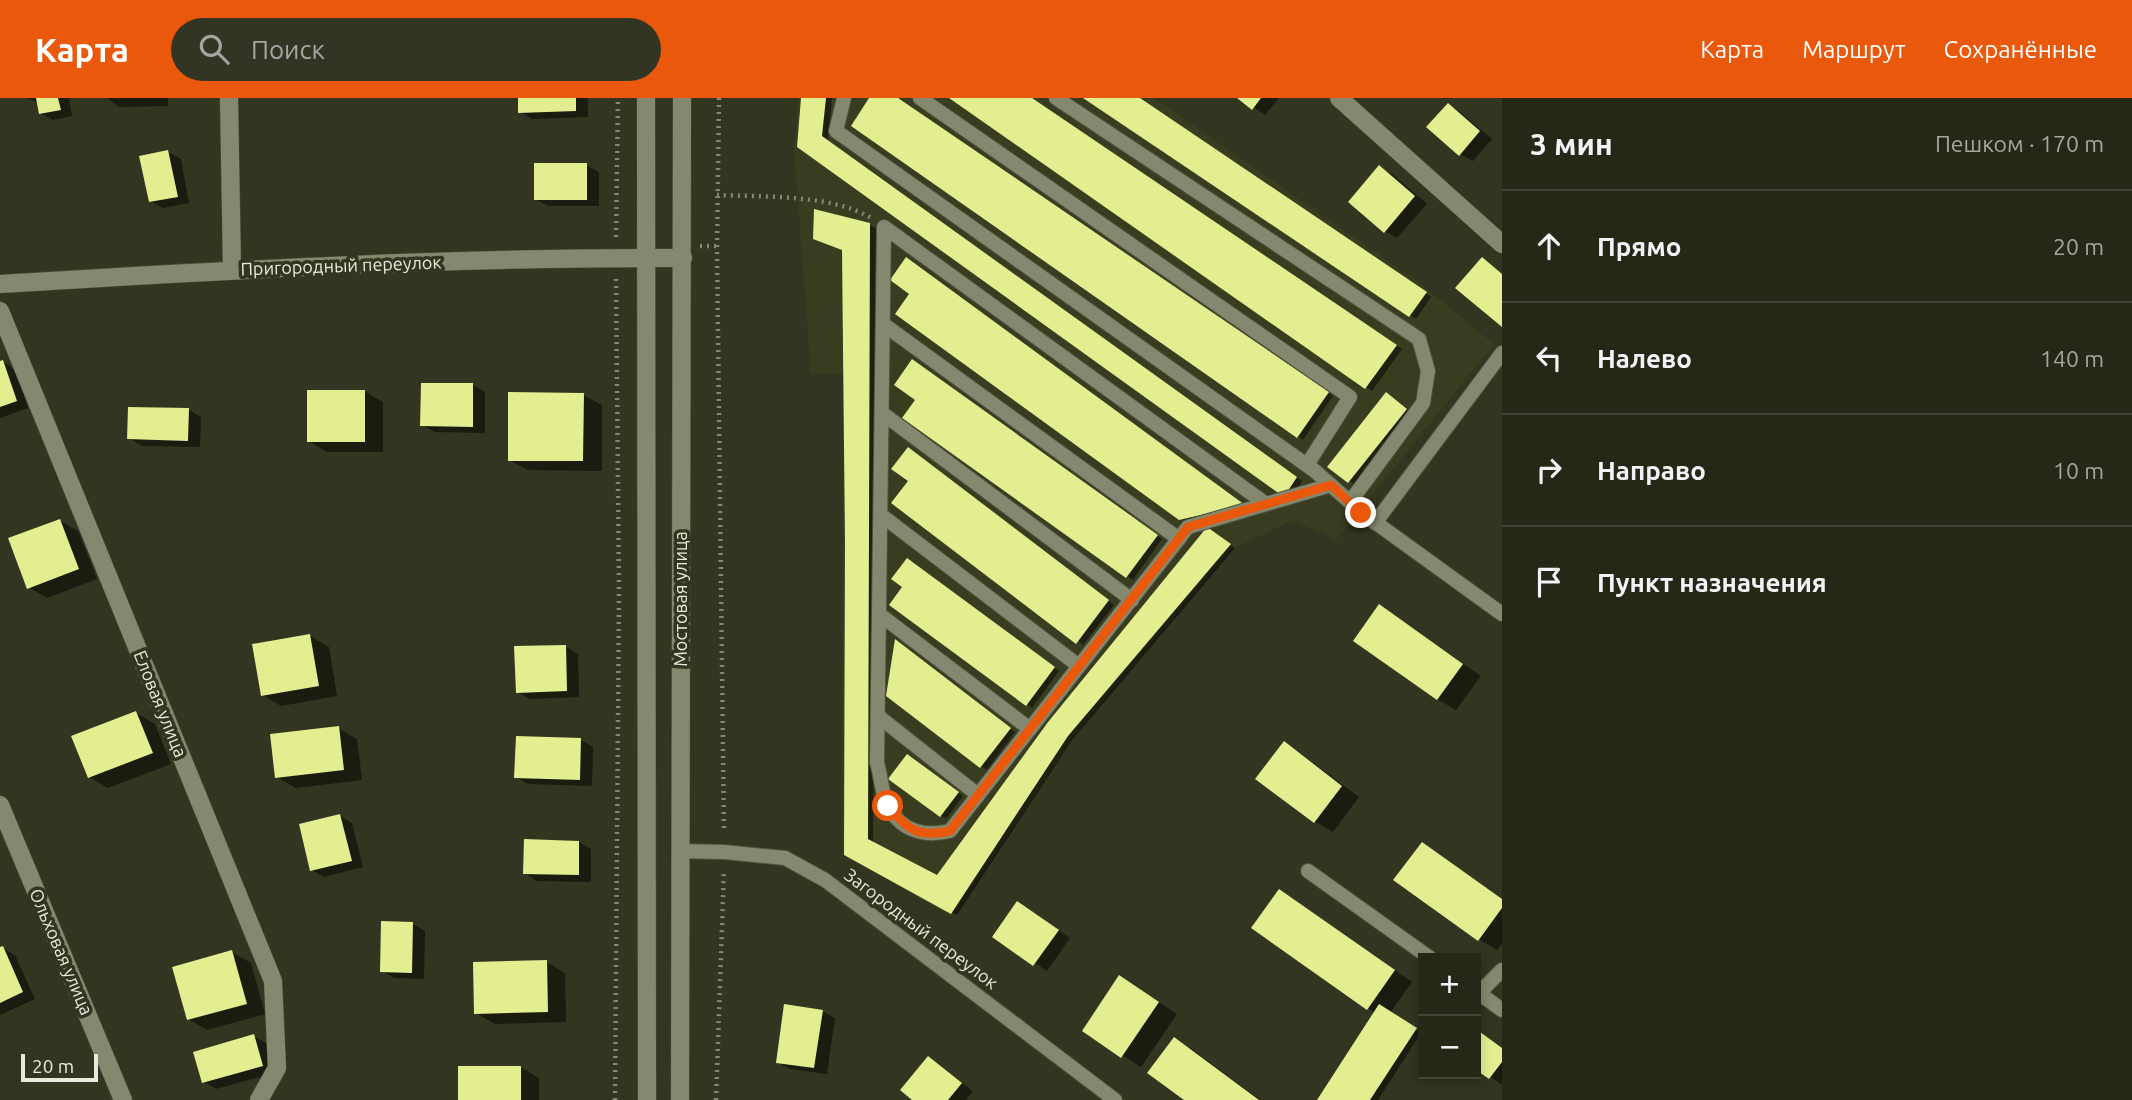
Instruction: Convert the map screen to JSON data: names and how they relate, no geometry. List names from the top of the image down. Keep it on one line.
{"streets":{"street":["Пригородный переулок","Мостовая улица","Еловая улица","Ольховая улица"],"lane":["Загородный переулок"]},"crossings":[["Пригородный переулок","Мостовая улица"],["Мостовая улица","Загородный переулок"]],"scale_bar":"20 m","page":{"header":"Карта","search":"Поиск","nav":["Карта","Маршрут","Сохранённые"],"heading":["3 мин","Пешком · 170 m"],"list":[["Прямо","20 m"],["Налево","140 m"],["Направо","10 m"],"Пункт назначения"],"map_buttons":["+","−"],"scale":"20 m"}}
